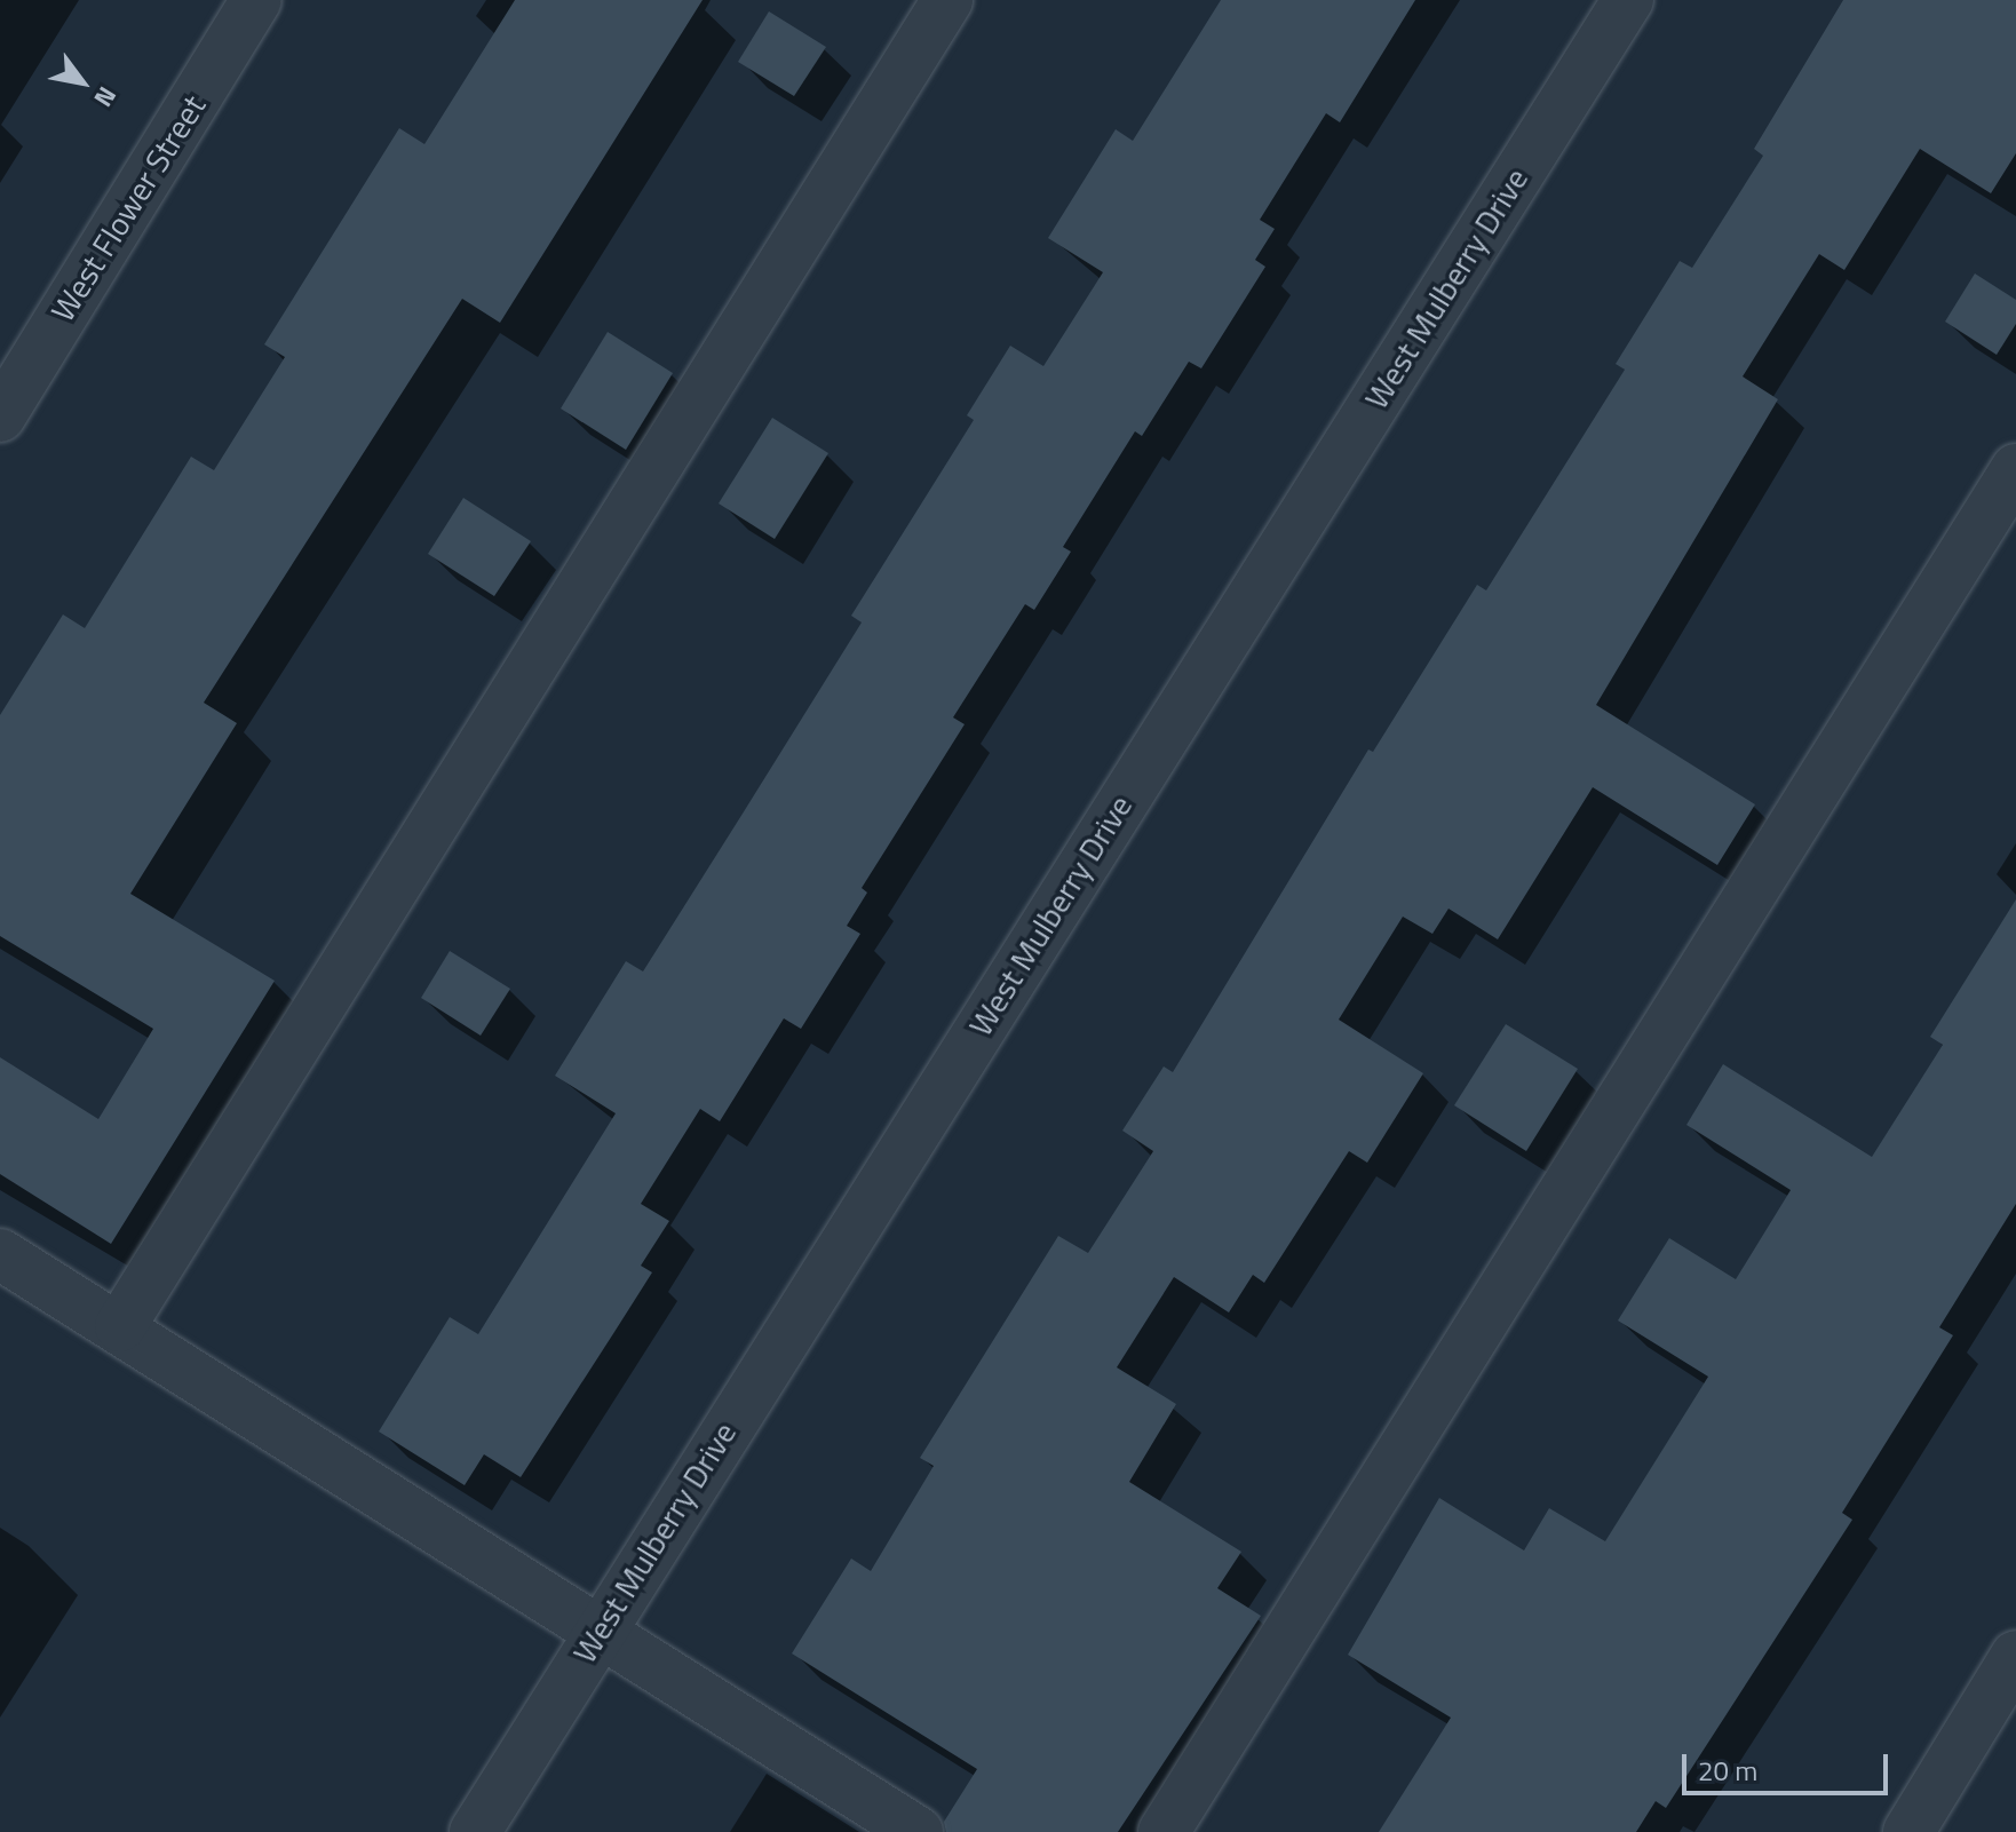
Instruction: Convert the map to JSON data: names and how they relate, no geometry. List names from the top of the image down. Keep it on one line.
{"streets":{"street":["West Flower Street","West Mulberry Drive"]},"scale_bar":"20 m","north":"bottom right"}
